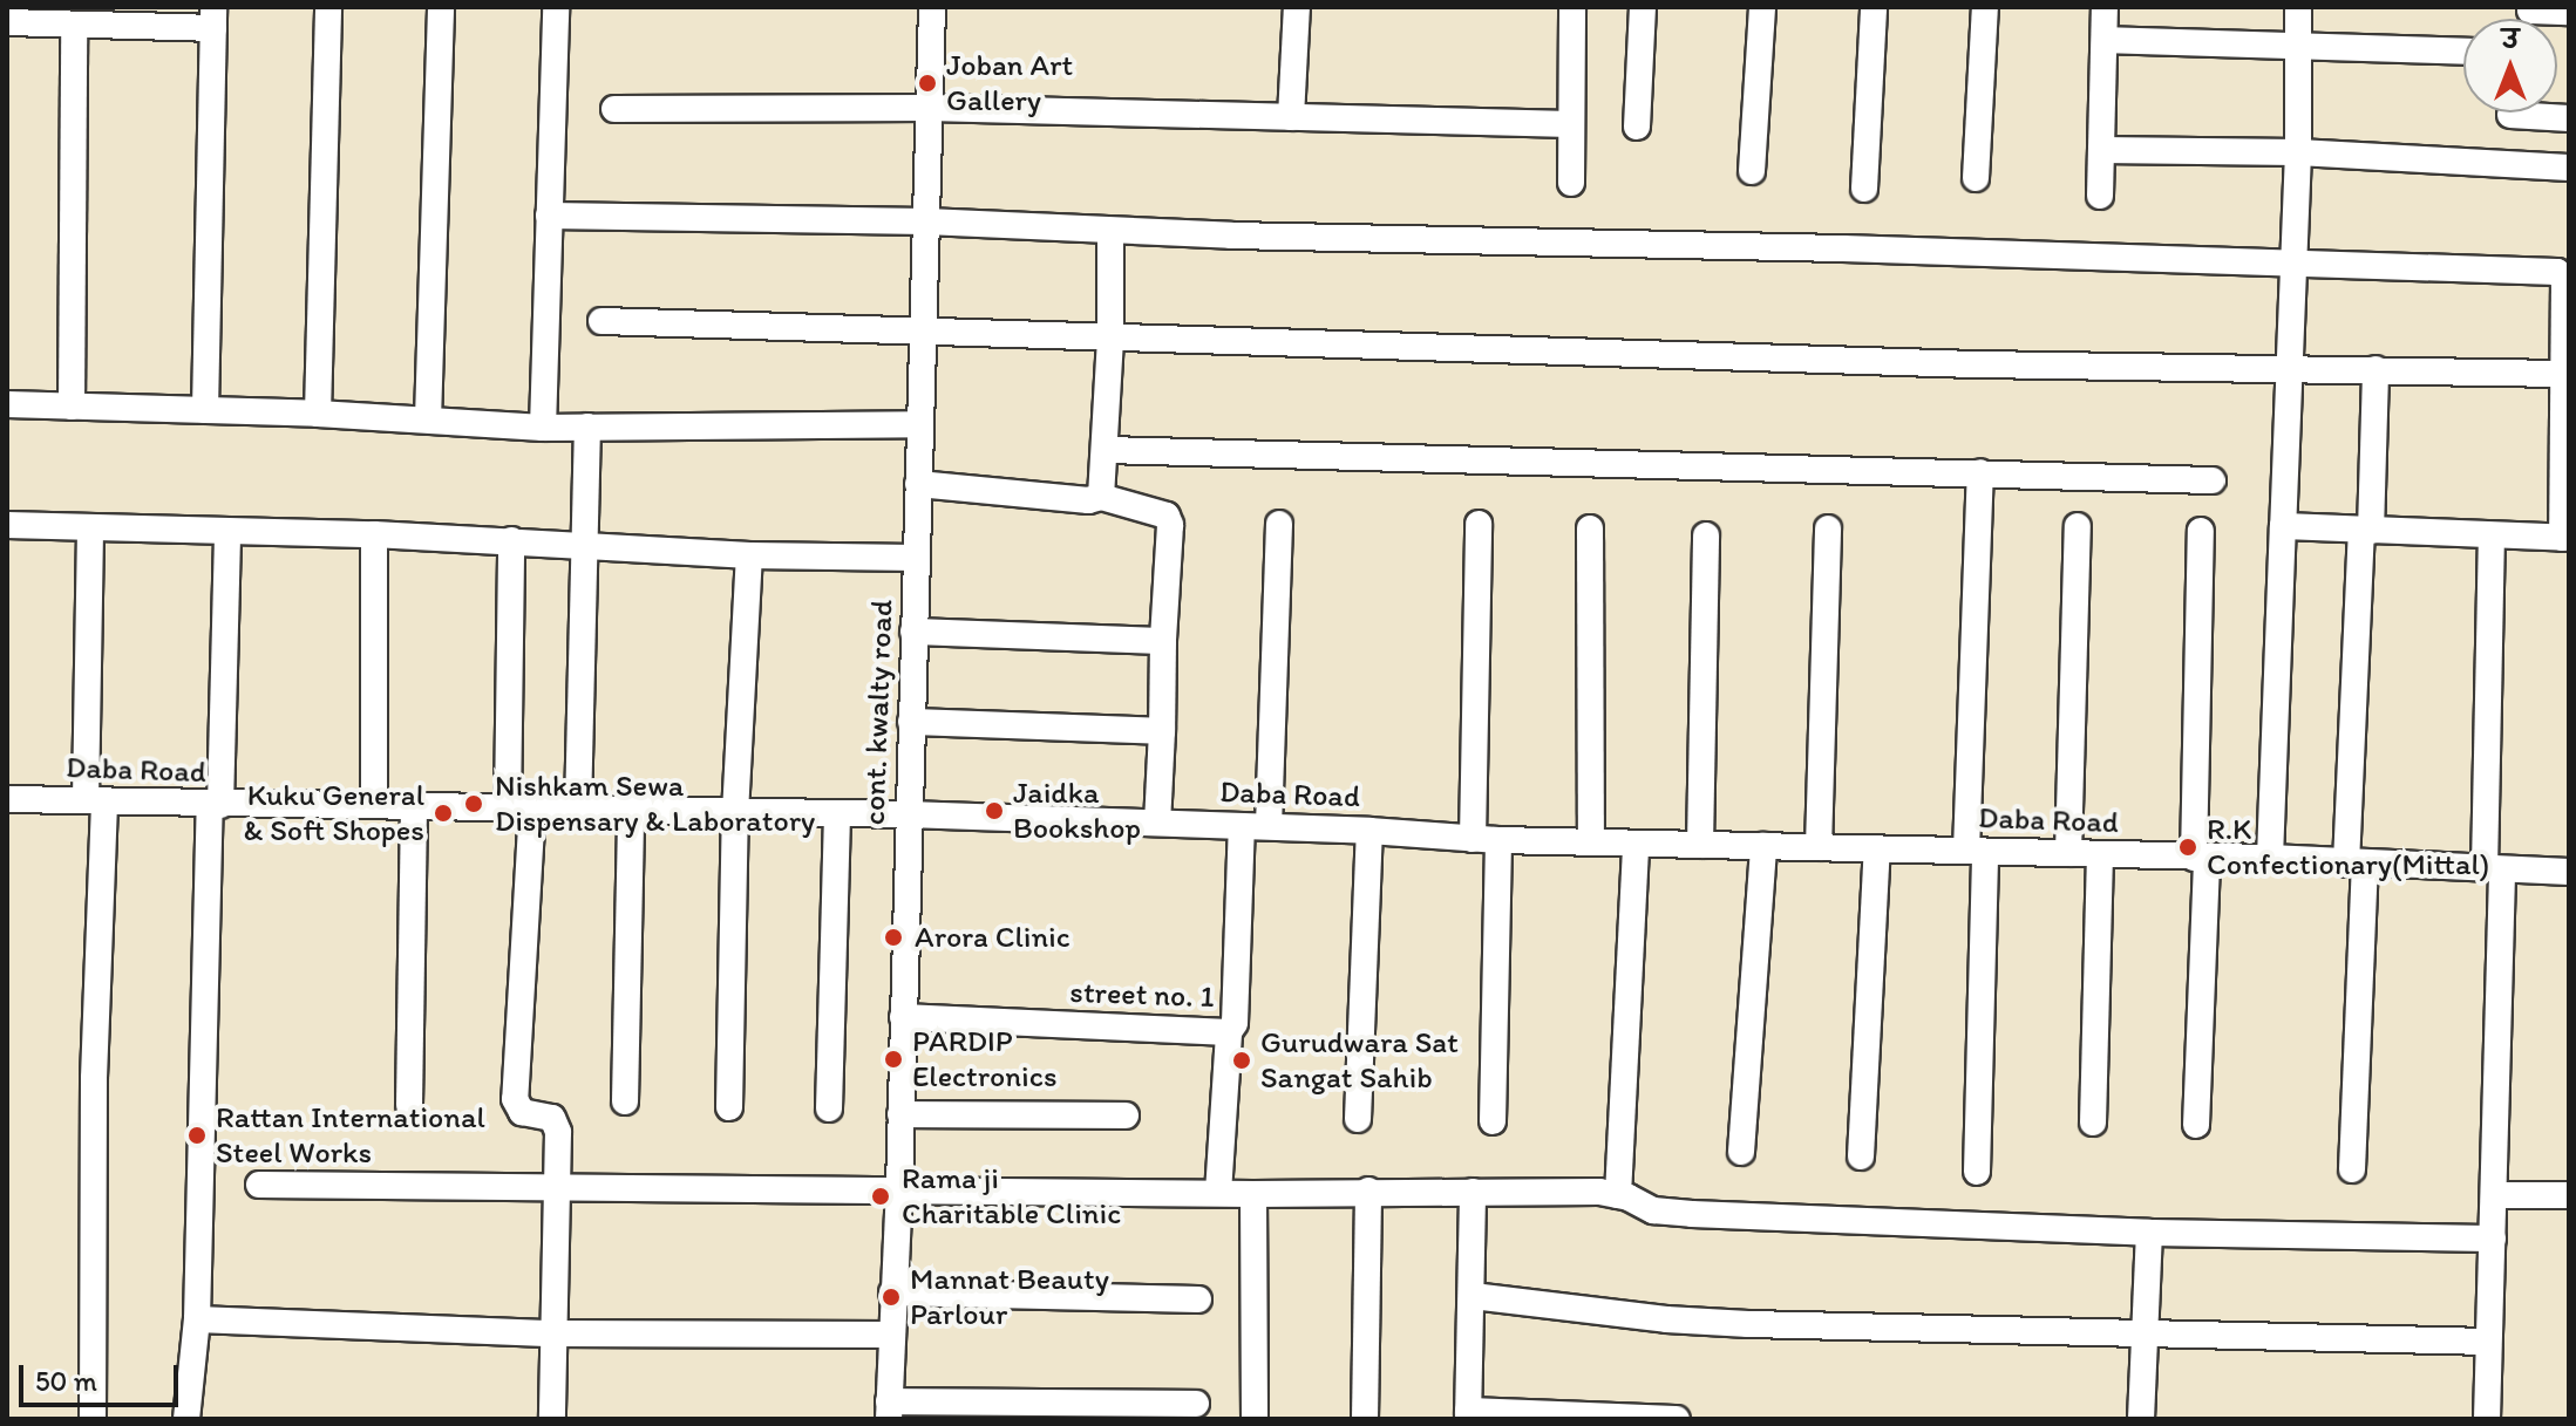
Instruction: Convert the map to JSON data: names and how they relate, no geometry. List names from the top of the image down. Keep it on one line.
{"streets":{"street":["cont. kwalty road","Daba Road","street no. 1"]},"crossings":[["cont. kwalty road","Daba Road"],["cont. kwalty road","street no. 1"],["Daba Road","street no. 1"]],"places":["Joban Art Gallery","Nishkam Sewa Dispensary & Laboratory","Jaidka Bookshop","Kuku General & Soft Shopes","R.K Confectionary(Mittal)","Arora Clinic","PARDIP Electronics","Gurudwara Sat Sangat Sahib","Rattan International Steel Works","Rama ji Charitable Clinic","Mannat Beauty Parlour"],"scale_bar":"50 m","north":"top"}
